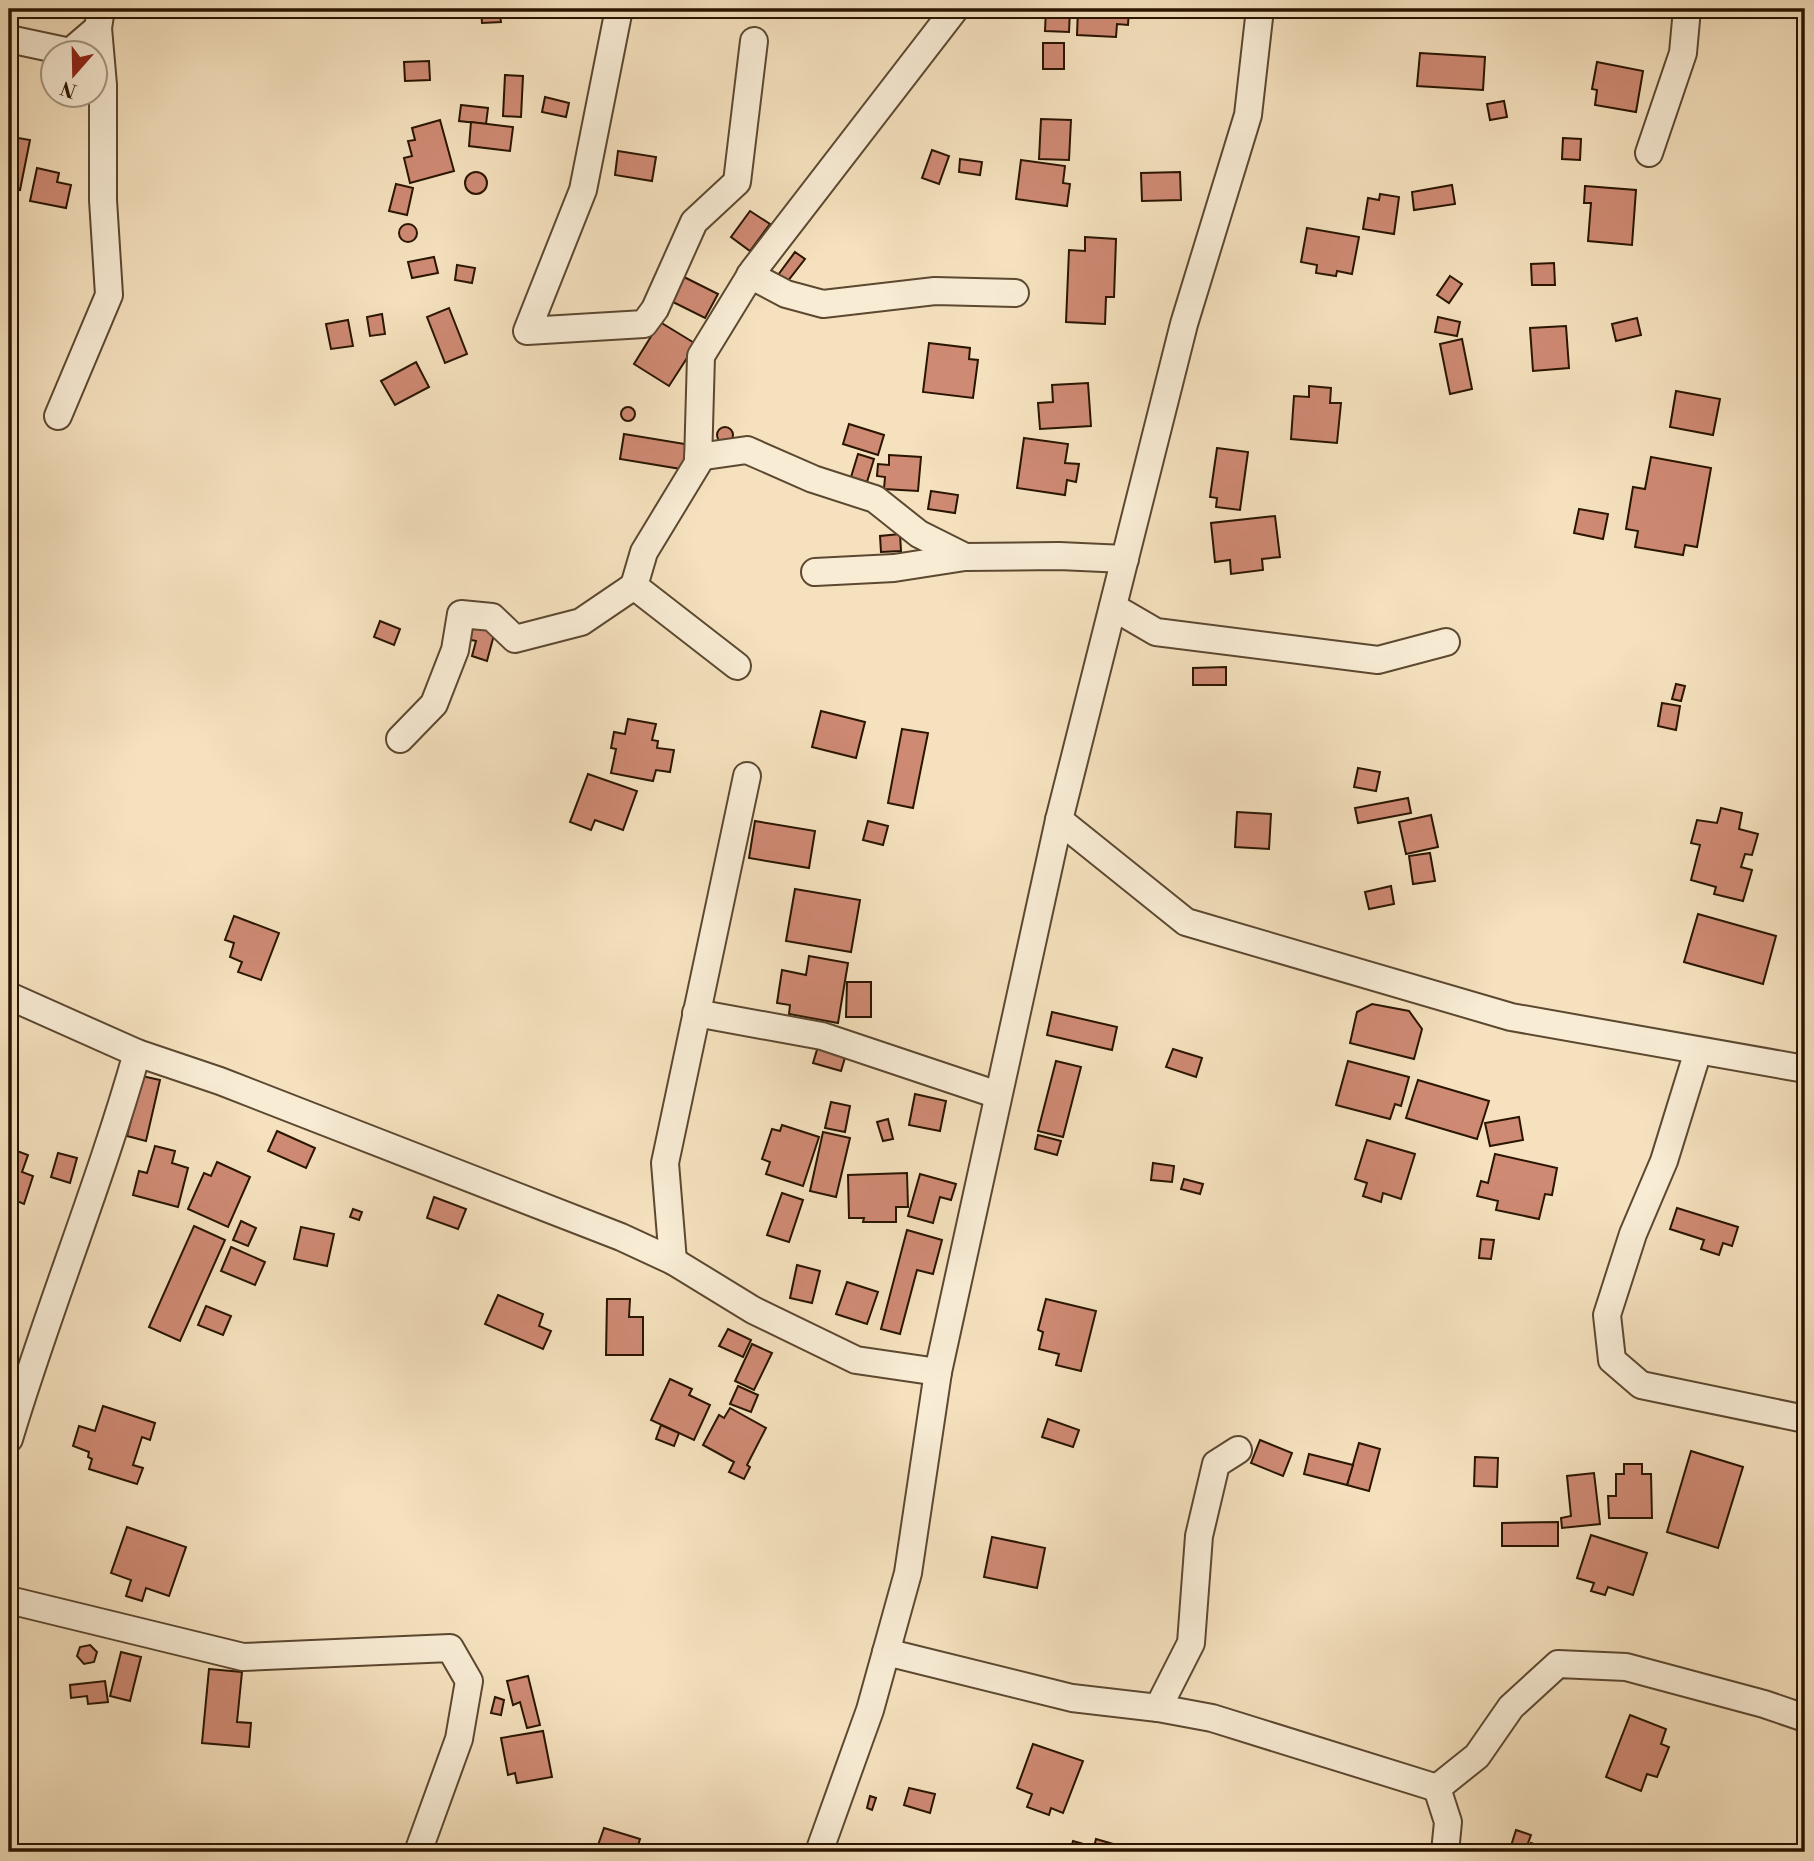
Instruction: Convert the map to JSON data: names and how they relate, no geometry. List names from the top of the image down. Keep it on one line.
{"north":"bottom"}
